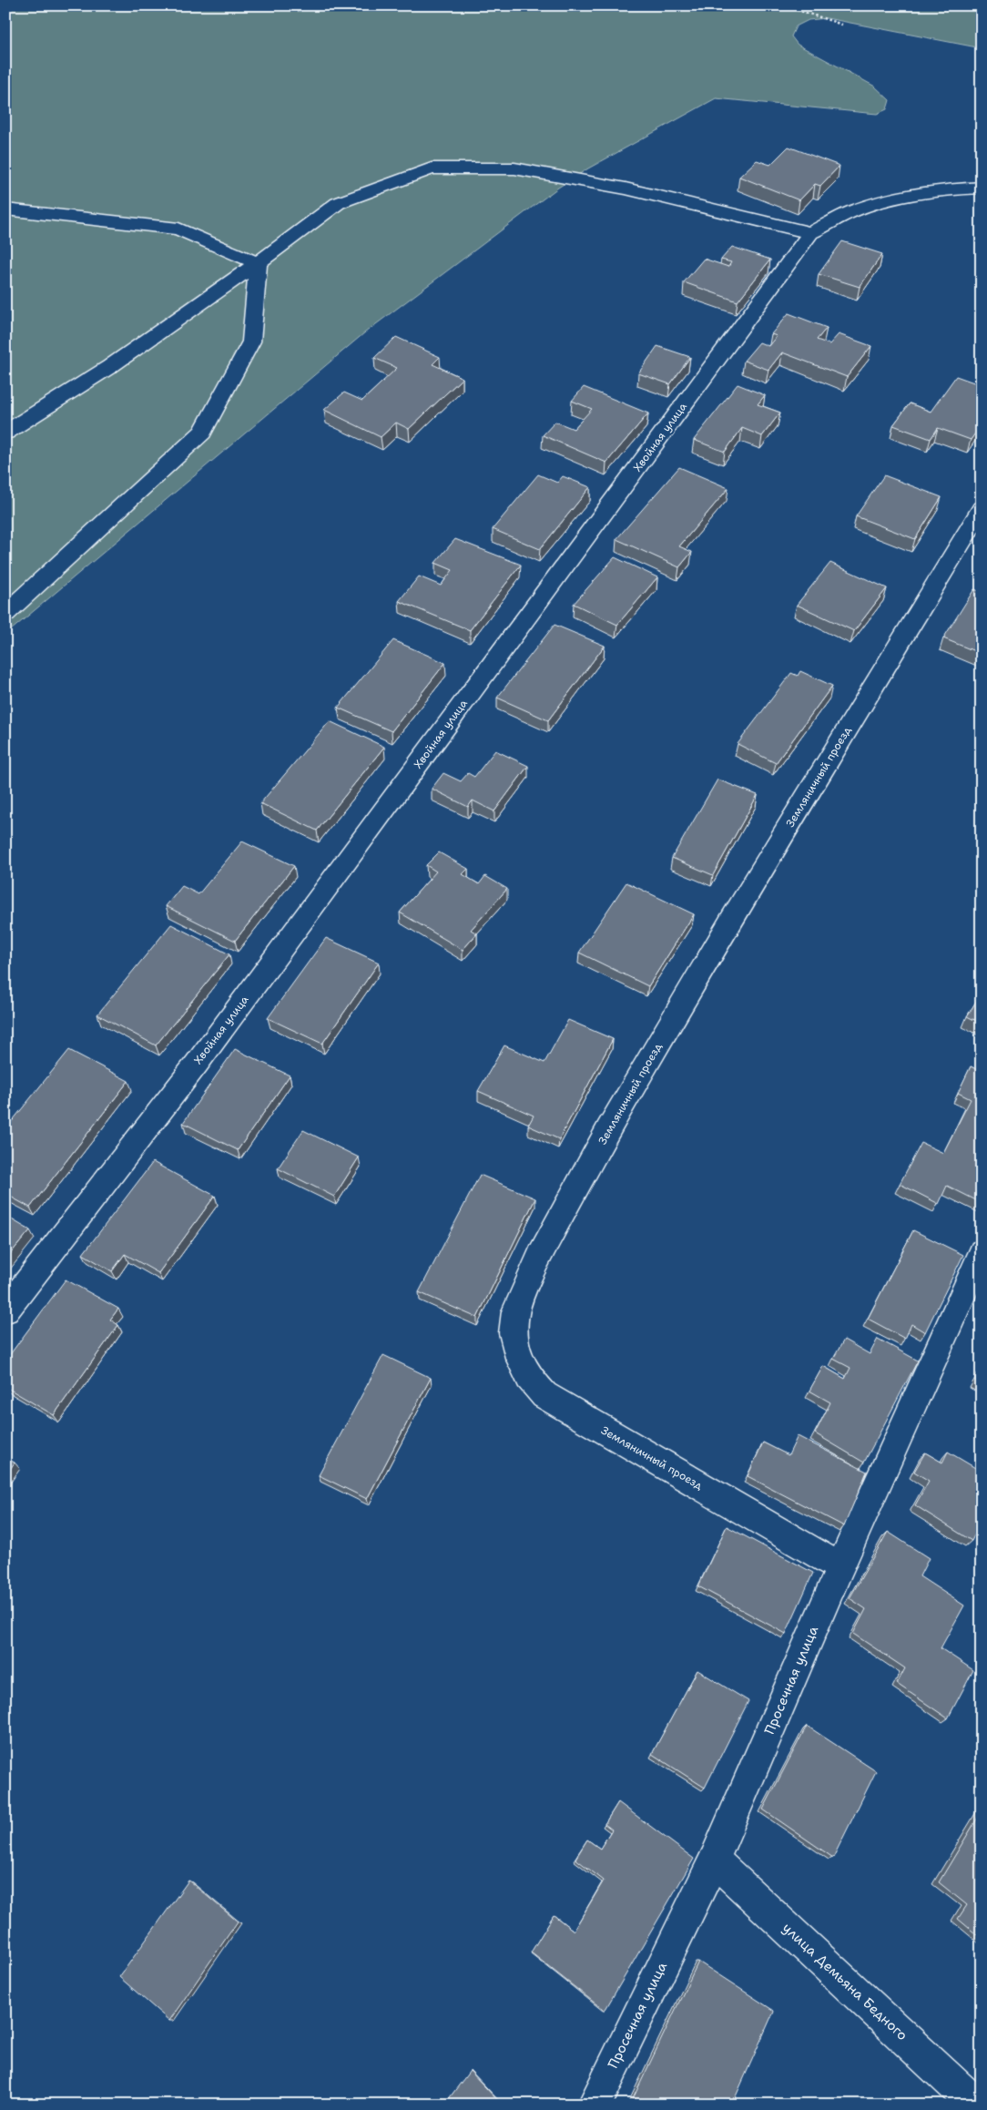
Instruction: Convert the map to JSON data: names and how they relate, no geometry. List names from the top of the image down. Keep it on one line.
{"streets":{"street":["Хвойная улица","Земляничный проезд","Просечная улица","улица Демьяна Бедного"]},"crossings":[["Земляничный проезд","Просечная улица"],["Просечная улица","улица Демьяна Бедного"]]}
